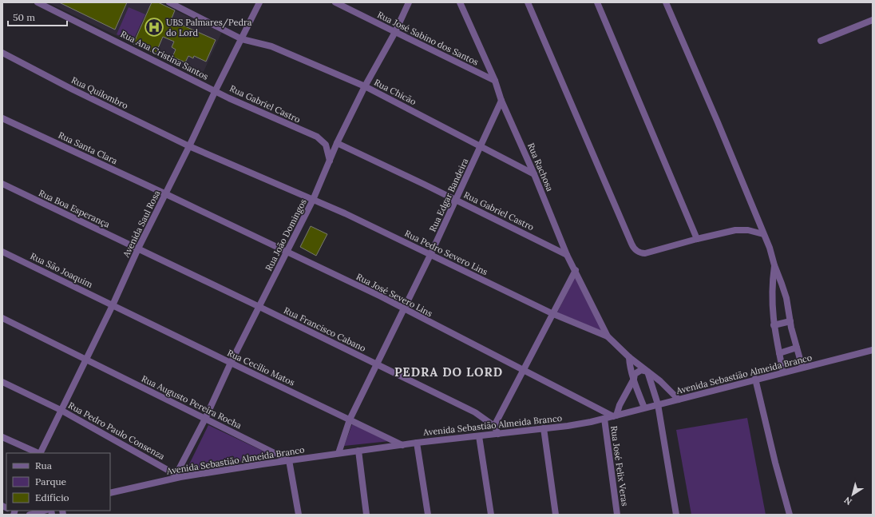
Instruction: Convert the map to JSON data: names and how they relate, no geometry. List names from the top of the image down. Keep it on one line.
{"streets":{"street":["Rua José Sabino dos Santos","Rua Ana Cristina Santos","Rua Chicão","Rua Quilombro","Rua Gabriel Castro","Rua Santa Clara","Rua Rachosa","Rua Edgar Bandeira","Rua Boa Esperança","Avenida Saul Rosa","Rua João Domingos","Rua Pedro Severo Lins","Rua São Joaquim","Rua José Severo Lins","Rua Francisco Cabano","Rua Cecílio Matos","Avenida Sebastião Almeida Branco","Rua Augusto Pereira Rocha","Rua Pedro Paulo Consenza","Rua José Felix Veras"]},"crossings":[["Rua José Sabino dos Santos","Rua Rachosa"],["Rua José Sabino dos Santos","Rua João Domingos"],["Rua Ana Cristina Santos","Rua Gabriel Castro"],["Rua Ana Cristina Santos","Avenida Saul Rosa"],["Rua Chicão","Rua Rachosa"],["Rua Chicão","Rua Edgar Bandeira"],["Rua Chicão","Avenida Saul Rosa"],["Rua Chicão","Rua João Domingos"],["Rua Quilombro","Avenida Saul Rosa"],["Rua Quilombro","Rua Pedro Severo Lins"],["Rua Gabriel Castro","Rua Rachosa"],["Rua Gabriel Castro","Rua Edgar Bandeira"],["Rua Gabriel Castro","Avenida Saul Rosa"],["Rua Gabriel Castro","Rua João Domingos"],["Rua Santa Clara","Avenida Saul Rosa"],["Rua Santa Clara","Rua José Severo Lins"],["Rua Rachosa","Rua Edgar Bandeira"],["Rua Rachosa","Rua Pedro Severo Lins"],["Rua Edgar Bandeira","Rua Pedro Severo Lins"],["Rua Edgar Bandeira","Rua José Severo Lins"],["Rua Edgar Bandeira","Rua Francisco Cabano"],["Rua Edgar Bandeira","Rua Cecílio Matos"],["Rua Edgar Bandeira","Avenida Sebastião Almeida Branco"],["Rua Boa Esperança","Avenida Saul Rosa"],["Rua Boa Esperança","Rua Francisco Cabano"],["Avenida Saul Rosa","Rua Pedro Severo Lins"],["Avenida Saul Rosa","Rua São Joaquim"],["Avenida Saul Rosa","Rua José Severo Lins"],["Avenida Saul Rosa","Rua Francisco Cabano"],["Avenida Saul Rosa","Rua Cecílio Matos"],["Avenida Saul Rosa","Rua Augusto Pereira Rocha"],["Avenida Saul Rosa","Rua Pedro Paulo Consenza"],["Rua João Domingos","Rua Pedro Severo Lins"],["Rua João Domingos","Rua José Severo Lins"],["Rua João Domingos","Rua Francisco Cabano"],["Rua João Domingos","Rua Cecílio Matos"],["Rua João Domingos","Avenida Sebastião Almeida Branco"],["Rua João Domingos","Rua Augusto Pereira Rocha"],["Rua João Domingos","Rua Pedro Paulo Consenza"],["Rua Pedro Severo Lins","Avenida Sebastião Almeida Branco"],["Rua São Joaquim","Rua Cecílio Matos"],["Rua José Severo Lins","Avenida Sebastião Almeida Branco"],["Rua Francisco Cabano","Avenida Sebastião Almeida Branco"],["Rua Cecílio Matos","Avenida Sebastião Almeida Branco"],["Avenida Sebastião Almeida Branco","Rua Augusto Pereira Rocha"],["Avenida Sebastião Almeida Branco","Rua Pedro Paulo Consenza"],["Avenida Sebastião Almeida Branco","Rua José Felix Veras"]],"districts":["PEDRA DO LORD"],"places":{"hospital":["UBS Palmares/Pedra do Lord"]},"legend":["Rua","Parque","Edifício"],"scale_bar":"50 m","north":"bottom left"}
